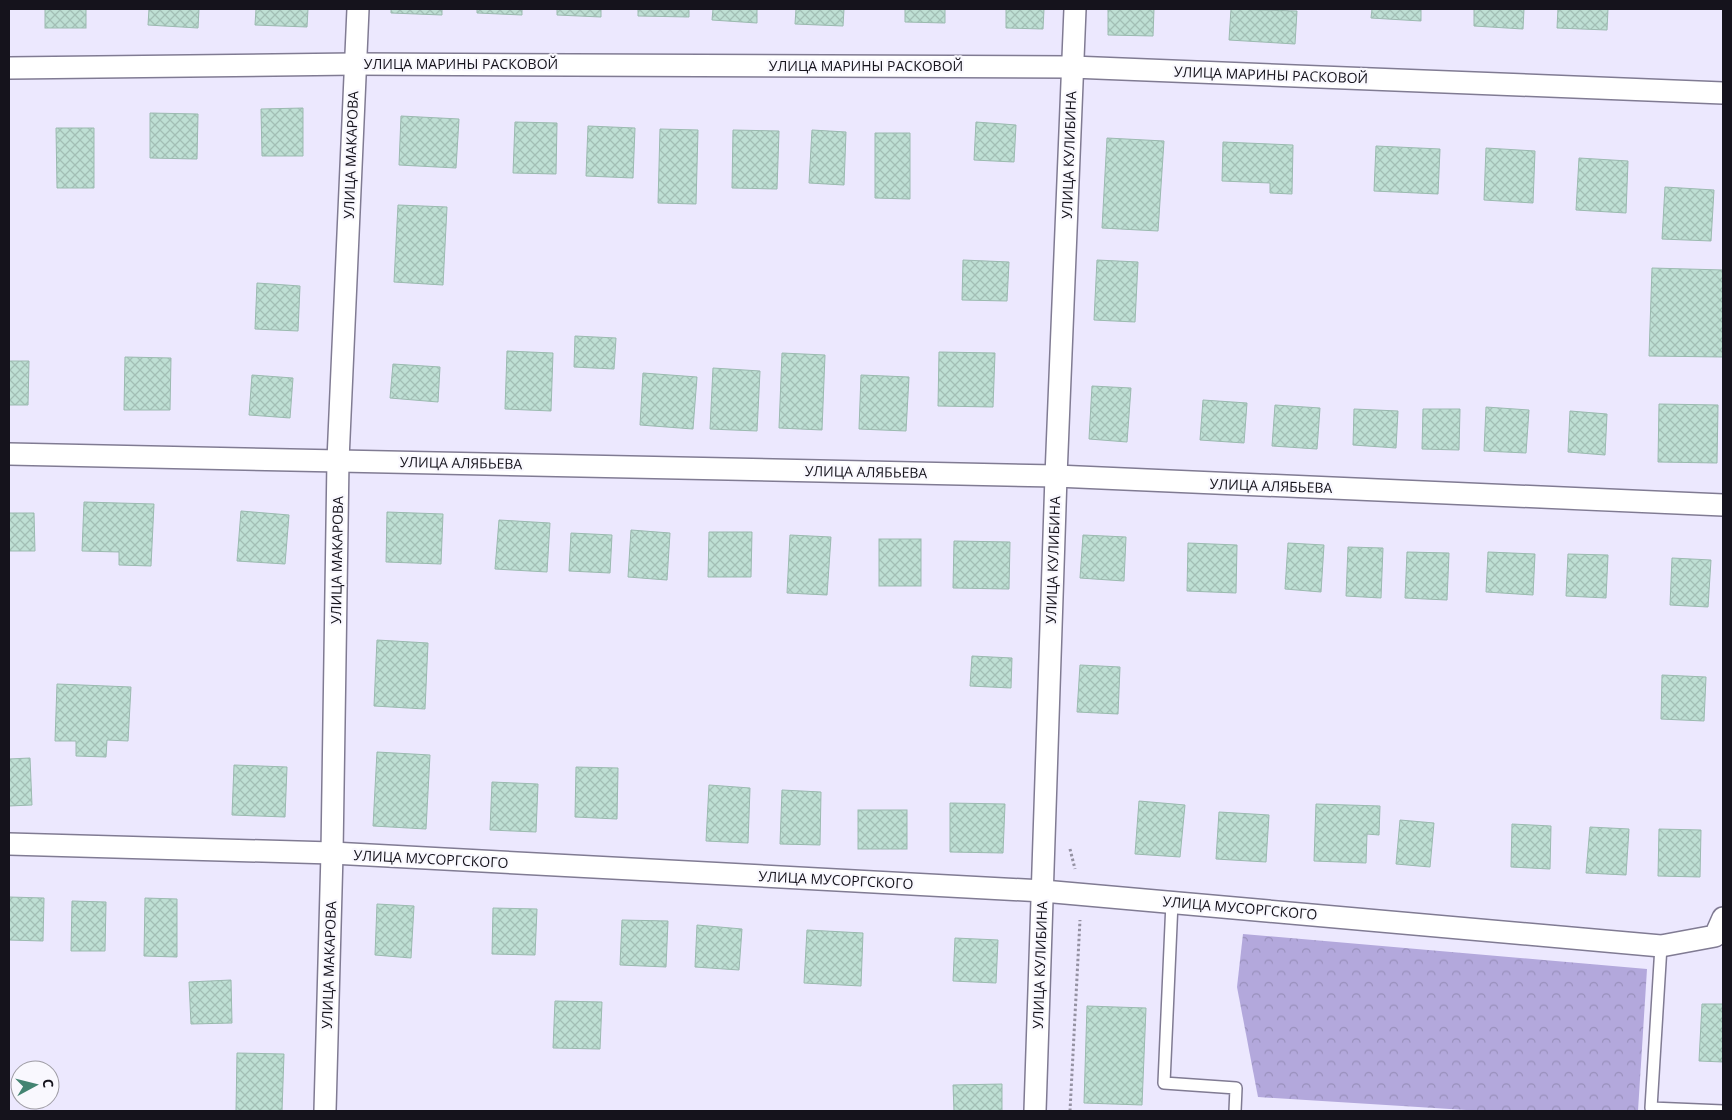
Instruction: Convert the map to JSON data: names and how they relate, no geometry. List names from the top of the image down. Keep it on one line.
{"streets":{"street":["УЛИЦА МАРИНЫ РАСКОВОЙ","УЛИЦА МАКАРОВА","УЛИЦА КУЛИБИНА","УЛИЦА АЛЯБЬЕВА","УЛИЦА МУСОРГСКОГО"]},"crossings":[["УЛИЦА МАРИНЫ РАСКОВОЙ","УЛИЦА МАКАРОВА"],["УЛИЦА МАРИНЫ РАСКОВОЙ","УЛИЦА КУЛИБИНА"],["УЛИЦА МАКАРОВА","УЛИЦА АЛЯБЬЕВА"],["УЛИЦА МАКАРОВА","УЛИЦА МУСОРГСКОГО"],["УЛИЦА КУЛИБИНА","УЛИЦА АЛЯБЬЕВА"],["УЛИЦА КУЛИБИНА","УЛИЦА МУСОРГСКОГО"]],"north":"right"}
